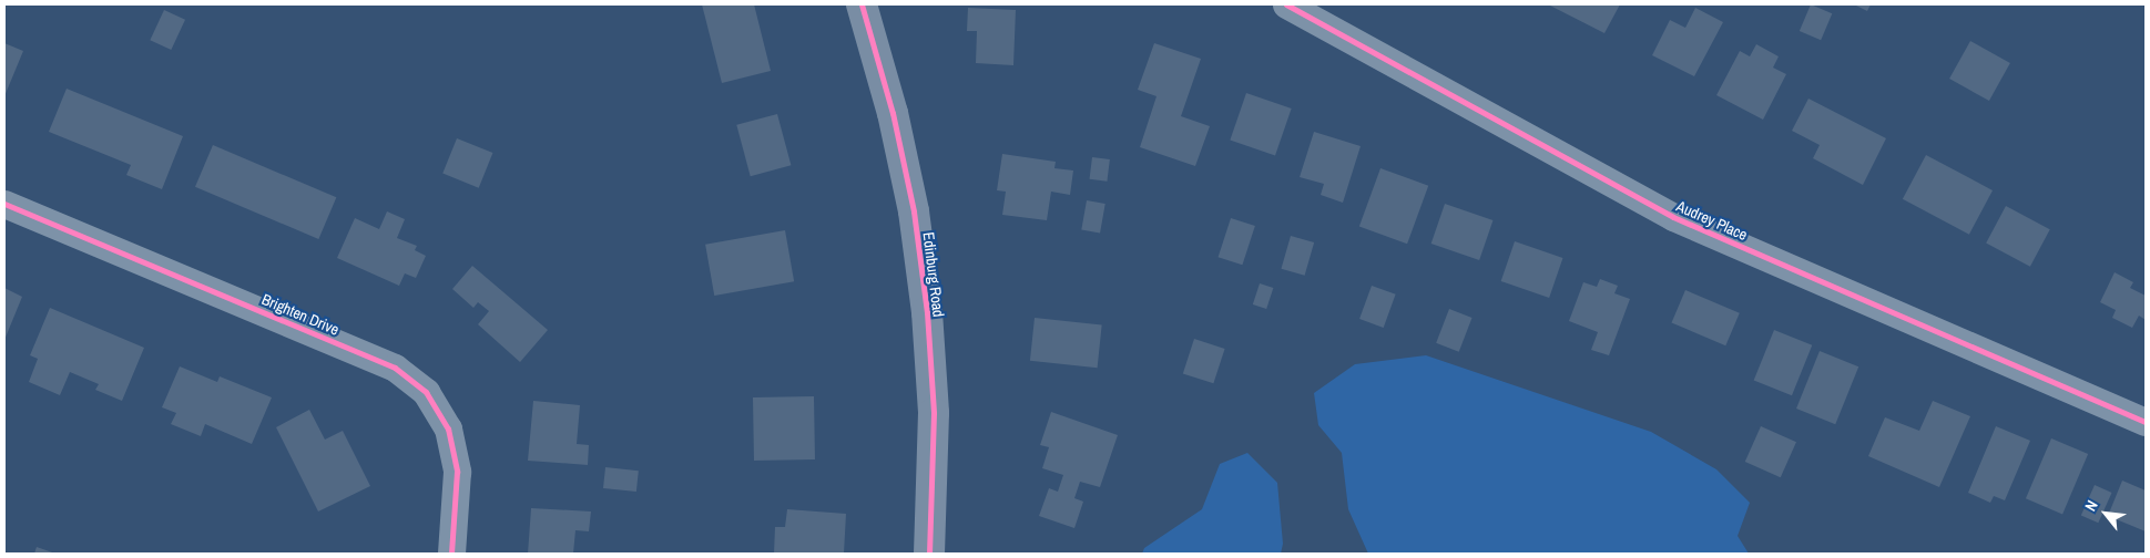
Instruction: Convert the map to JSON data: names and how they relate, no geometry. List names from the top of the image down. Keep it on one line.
{"streets":{"main road":["Edinburg Road"],"street":["Audrey Place","Brighten Drive"]},"north":"top left"}
